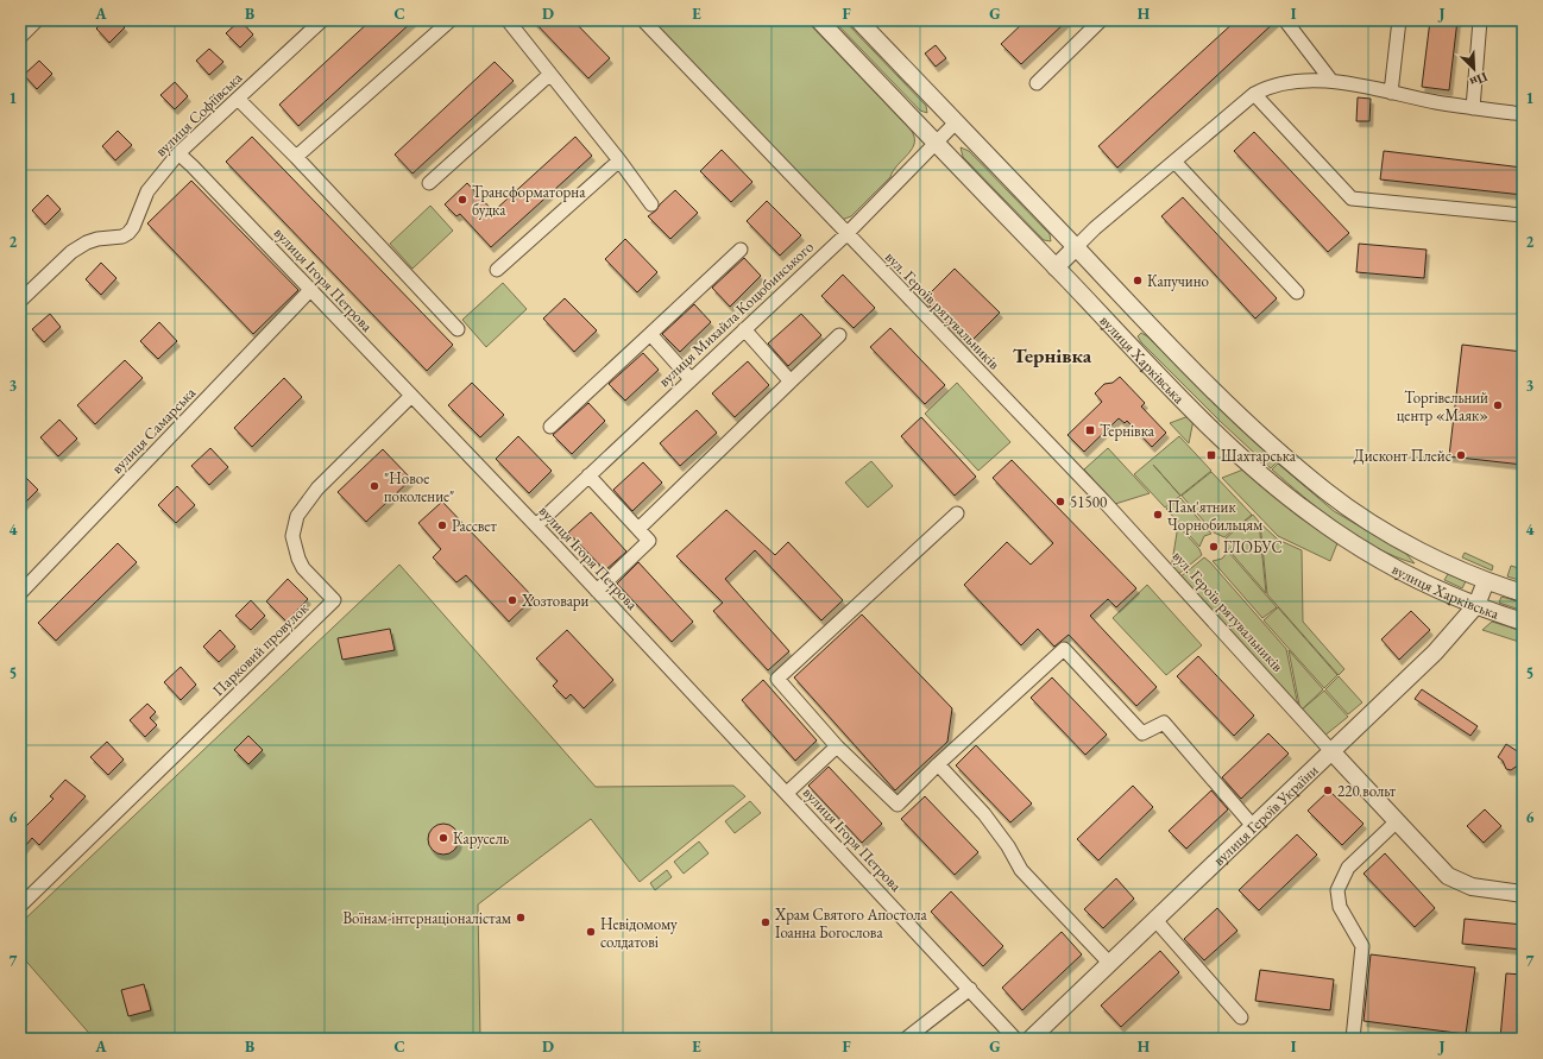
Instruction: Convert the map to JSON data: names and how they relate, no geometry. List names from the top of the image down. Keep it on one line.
{"streets":{"street":["вулиця Софіївська","вулиця Ігоря Петрова","вул. Героїв рятувальників","вулиця Михайла Коцюбинського","вулиця Харківська","вулиця Самарська","Парковий провулок","вулиця Героїв України"]},"crossings":[["вулиця Софіївська","вулиця Ігоря Петрова"],["вулиця Ігоря Петрова","вулиця Михайла Коцюбинського"],["вулиця Ігоря Петрова","вулиця Самарська"],["вулиця Ігоря Петрова","Парковий провулок"],["вул. Героїв рятувальників","вулиця Михайла Коцюбинського"],["вул. Героїв рятувальників","вулиця Героїв України"],["вулиця Михайла Коцюбинського","вулиця Харківська"],["вулиця Харківська","вулиця Героїв України"]],"districts":["Тернівка"],"places":{"other":["Трансформаторна будка","Капучино","Торгівельний центр «Маяк»","Дисконт Плейс","\"Новое поколение\"","51500","Пам'ятник Чорнобильцям","Рассвет","ГЛОБУС","Хозтовари","220 вольт","Карусель","Воїнам-інтернаціоналістам","Храм Святого Апостола Іоанна Богослова","Невідомому солдатові"],"transit":["Тернівка","Шахтарська"]},"north":"bottom right","grid":{"columns":["A","B","C","D","E","F","G","H","I","J"],"rows":["1","2","3","4","5","6","7"]}}
